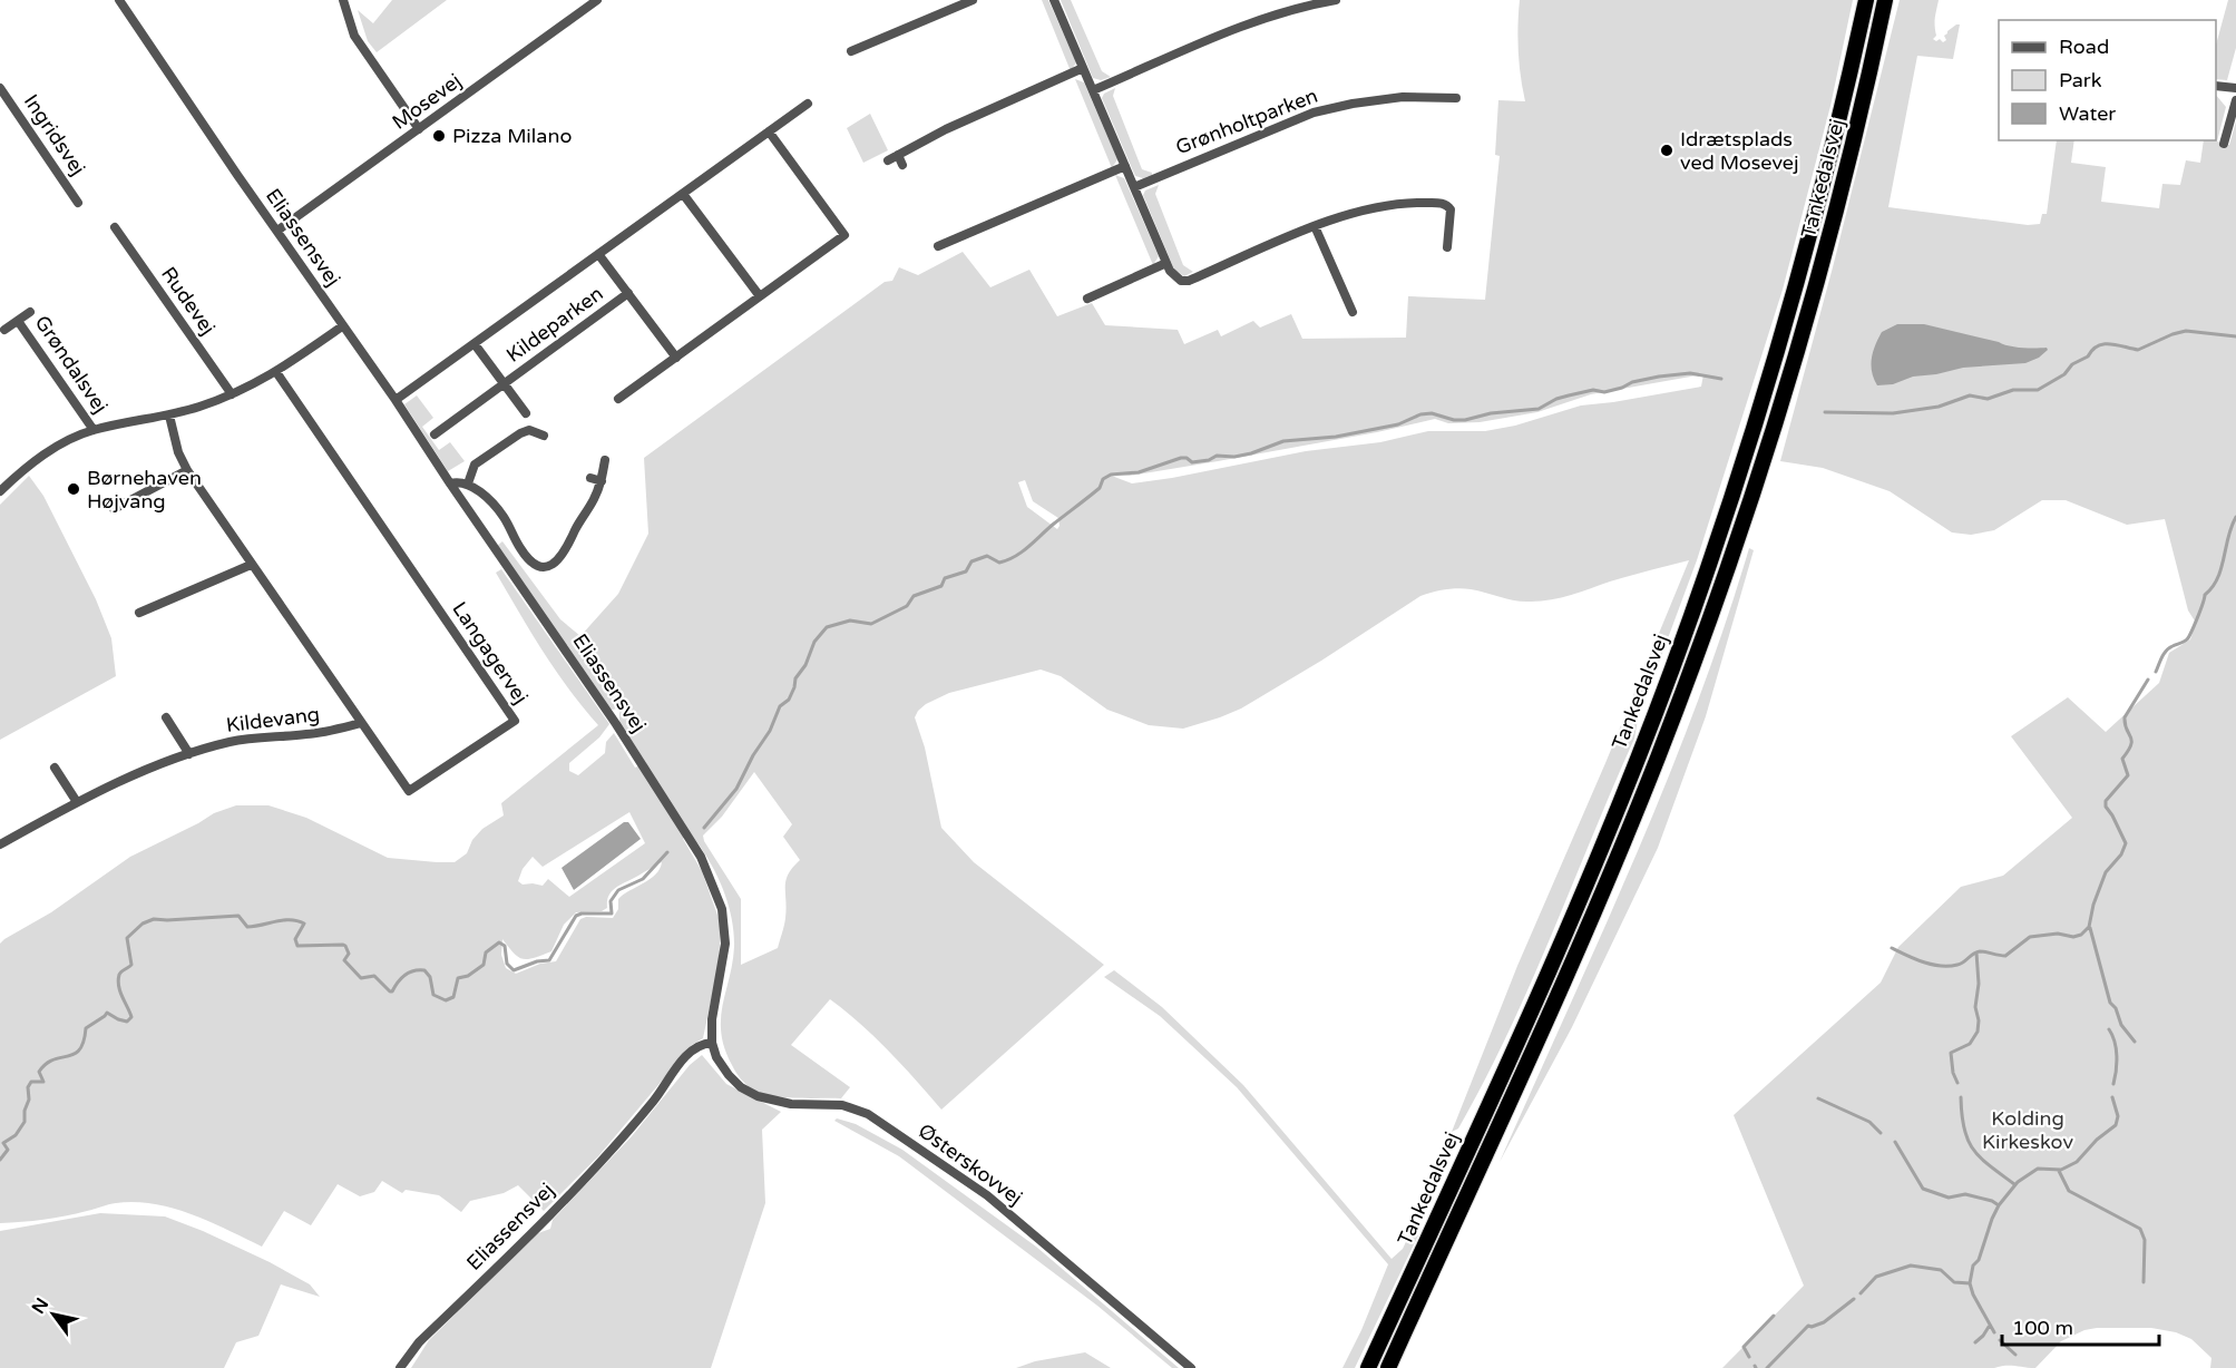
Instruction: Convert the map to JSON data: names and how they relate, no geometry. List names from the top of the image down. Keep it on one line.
{"streets":{"highway":["Tankedalsvej"],"street":["Mosevej","Grønholtparken","Ingridsvej","Eliassensvej","Rudevej","Kildeparken","Grøndalsvej","Langagervej","Kildevang","Østerskovvej"]},"crossings":[["Mosevej","Eliassensvej"],["Eliassensvej","Kildeparken"],["Eliassensvej","Grøndalsvej"],["Eliassensvej","Østerskovvej"],["Rudevej","Grøndalsvej"],["Grøndalsvej","Langagervej"],["Langagervej","Kildevang"]],"parks":["Kolding Kirkeskov"],"places":["Pizza Milano","Idrætsplads ved Mosevej","Børnehaven Højvang"],"legend":["Road","Park","Water"],"scale_bar":"100 m","north":"top left"}
